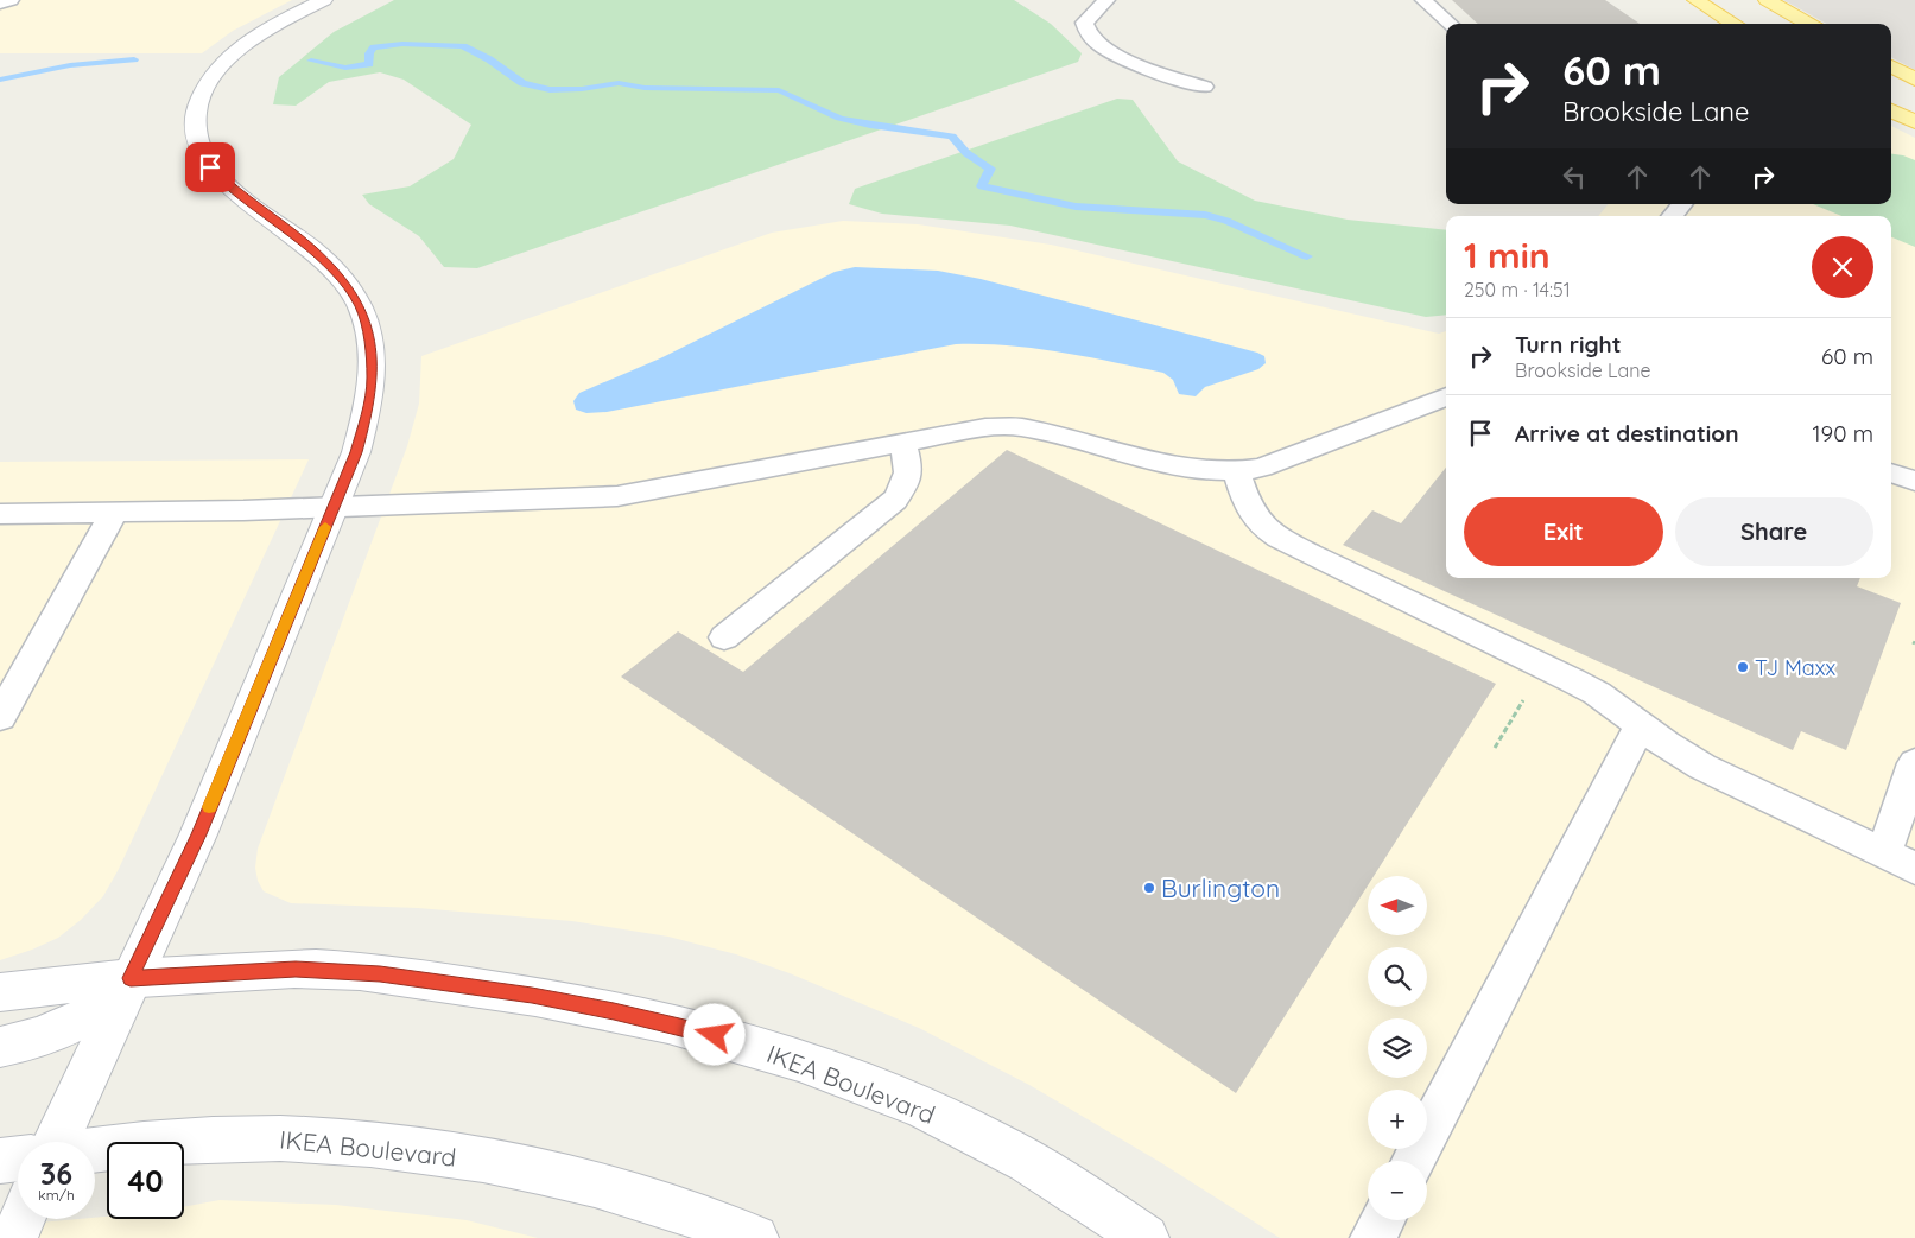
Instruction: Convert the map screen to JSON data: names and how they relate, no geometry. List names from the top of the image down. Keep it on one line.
{"streets":{"street":["IKEA Boulevard"]},"places":["TJ Maxx","Burlington"],"north":"left","page":{"turn":["60 m","Brookside Lane"],"heading":["1 min","250 m · 14:51"],"list":[{"name":"Turn right","note":"Brookside Lane","value":"60 m"},{"name":"Arrive at destination","value":"190 m"}],"buttons":["Exit","Share"],"map_buttons":["+","−"],"speed":"36 km/h","limit":"40"}}
